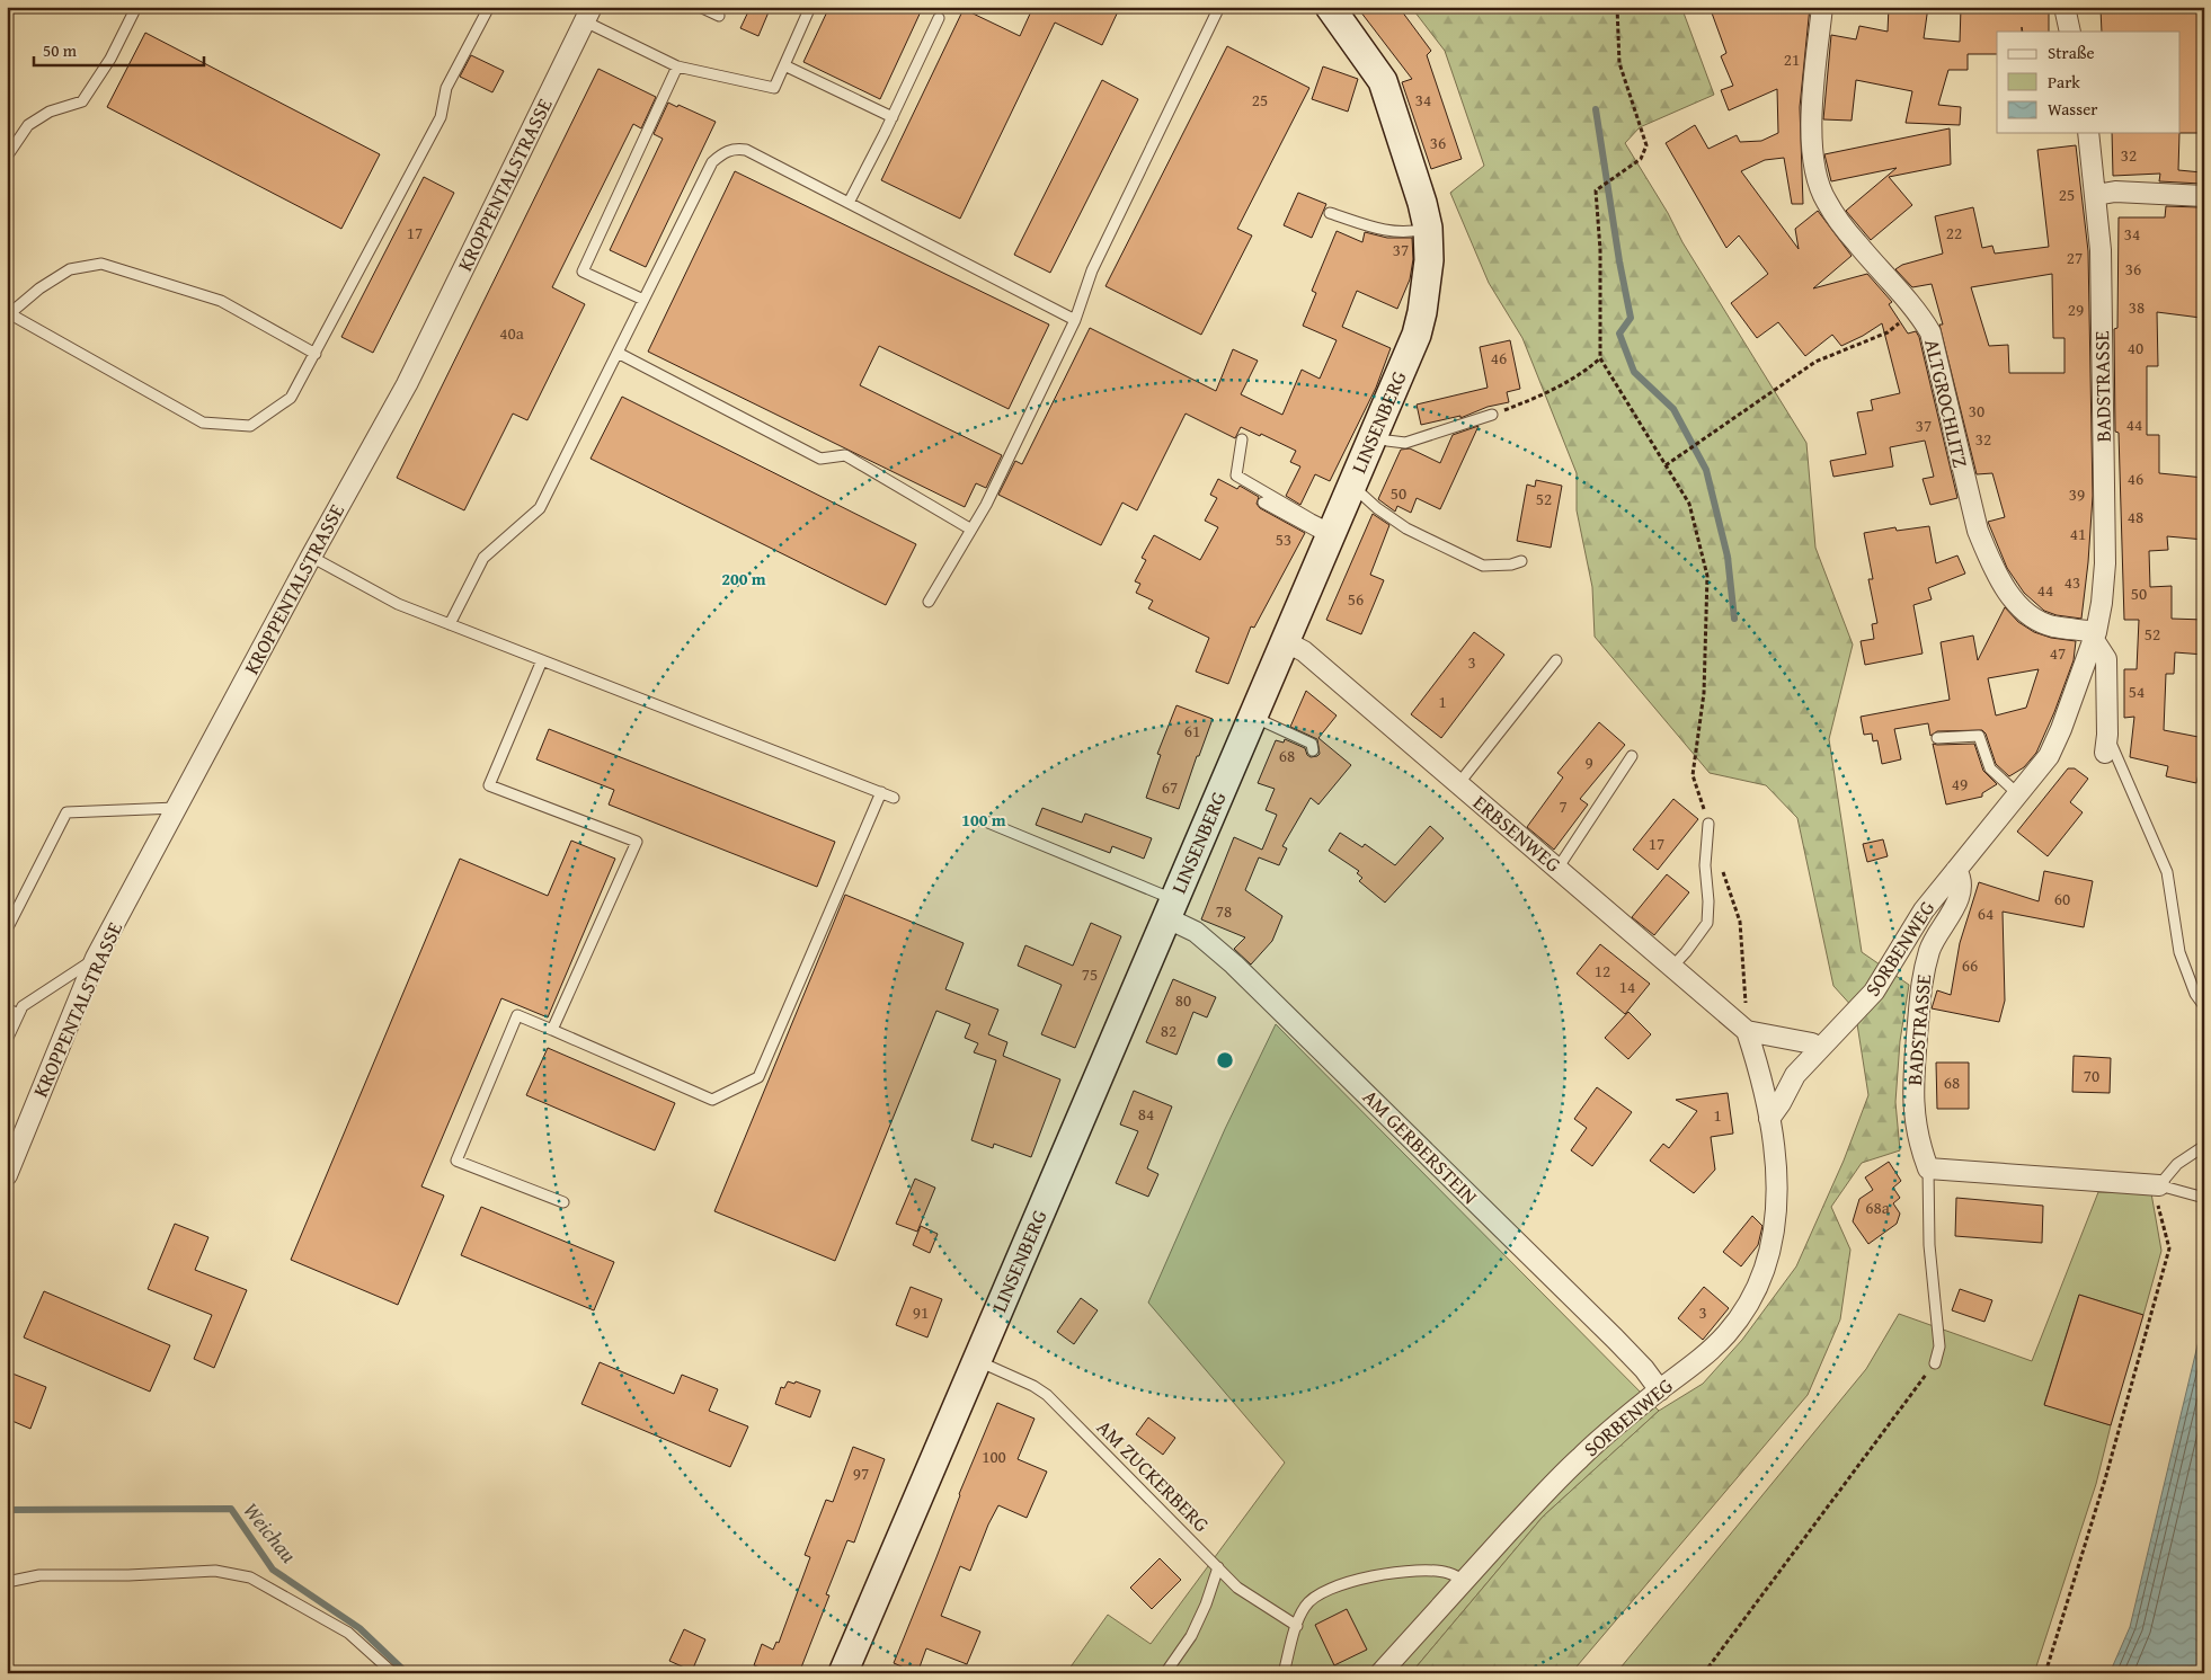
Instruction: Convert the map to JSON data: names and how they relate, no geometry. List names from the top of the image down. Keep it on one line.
{"streets":{"main road":["LINSENBERG"],"street":["KROPPENTALSTRASSE","BADSTRASSE","ALTGROCHLITZ","ERBSENWEG","SORBENWEG","AM GERBERSTEIN"],"lane":["AM ZUCKERBERG"]},"crossings":[["BADSTRASSE","ALTGROCHLITZ"],["BADSTRASSE","SORBENWEG"],["LINSENBERG","ERBSENWEG"],["LINSENBERG","AM GERBERSTEIN"],["LINSENBERG","AM ZUCKERBERG"],["ERBSENWEG","SORBENWEG"],["SORBENWEG","AM GERBERSTEIN"]],"water":["Weichau"],"house_numbers":["21","25","34","36","32","25","17","22","34","37","27","36","38","29","40a","40","46","30","44","37","32","46","50","39","52","48","41","53","43","44","50","56","52","47","3","54","1","61","68","9","49","67","7","17","60","78","64","66","12","75","14","80","82","70","68","84","1","68a","91","3","100","97"],"legend":["Straße","Park","Wasser"],"scale_bar":"50 m","rings":["200 m","100 m"]}
